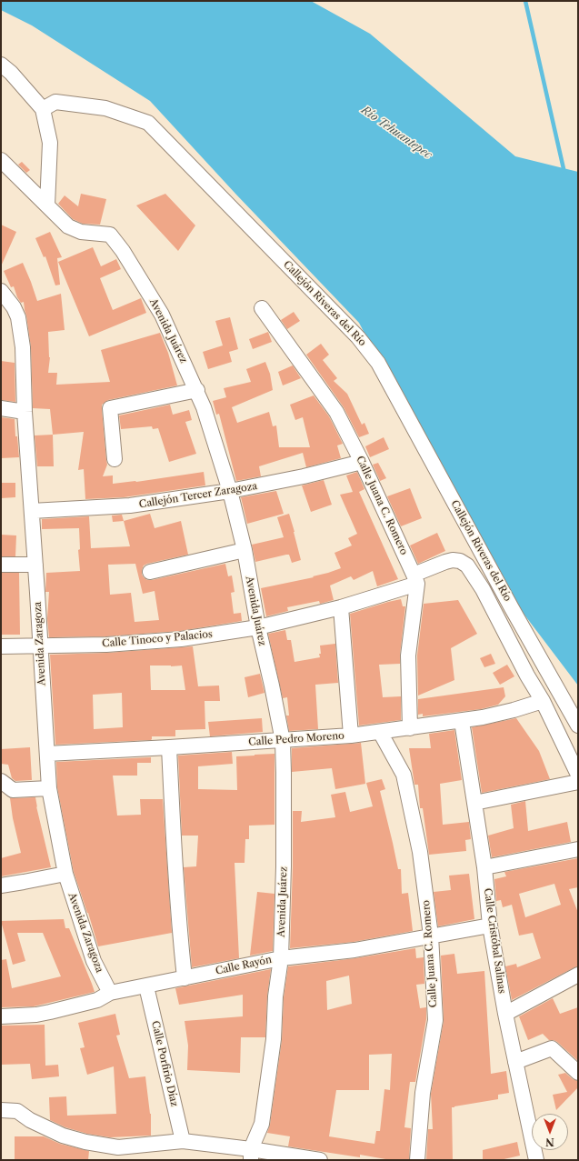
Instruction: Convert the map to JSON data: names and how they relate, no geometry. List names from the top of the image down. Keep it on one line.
{"streets":{"street":["Callejón Riveras del Río","Avenida Juárez","Callejón Tercer Zaragoza","Calle Juana C. Romero","Calle Tinoco y Palacios","Avenida Zaragoza","Calle Pedro Moreno","Calle Cristóbal Salinas","Calle Rayón","Calle Porfirio Díaz"]},"crossings":[["Avenida Juárez","Callejón Tercer Zaragoza"],["Avenida Juárez","Calle Tinoco y Palacios"],["Avenida Juárez","Calle Pedro Moreno"],["Avenida Juárez","Calle Rayón"],["Callejón Tercer Zaragoza","Calle Juana C. Romero"],["Callejón Tercer Zaragoza","Avenida Zaragoza"],["Calle Juana C. Romero","Calle Tinoco y Palacios"],["Calle Juana C. Romero","Calle Pedro Moreno"],["Calle Juana C. Romero","Calle Rayón"],["Calle Tinoco y Palacios","Avenida Zaragoza"],["Calle Tinoco y Palacios","Calle Pedro Moreno"],["Avenida Zaragoza","Calle Pedro Moreno"],["Avenida Zaragoza","Calle Rayón"],["Calle Pedro Moreno","Calle Cristóbal Salinas"],["Calle Cristóbal Salinas","Calle Rayón"],["Calle Rayón","Calle Porfirio Díaz"]],"water":["Río Tehuantepec"],"north":"bottom"}
